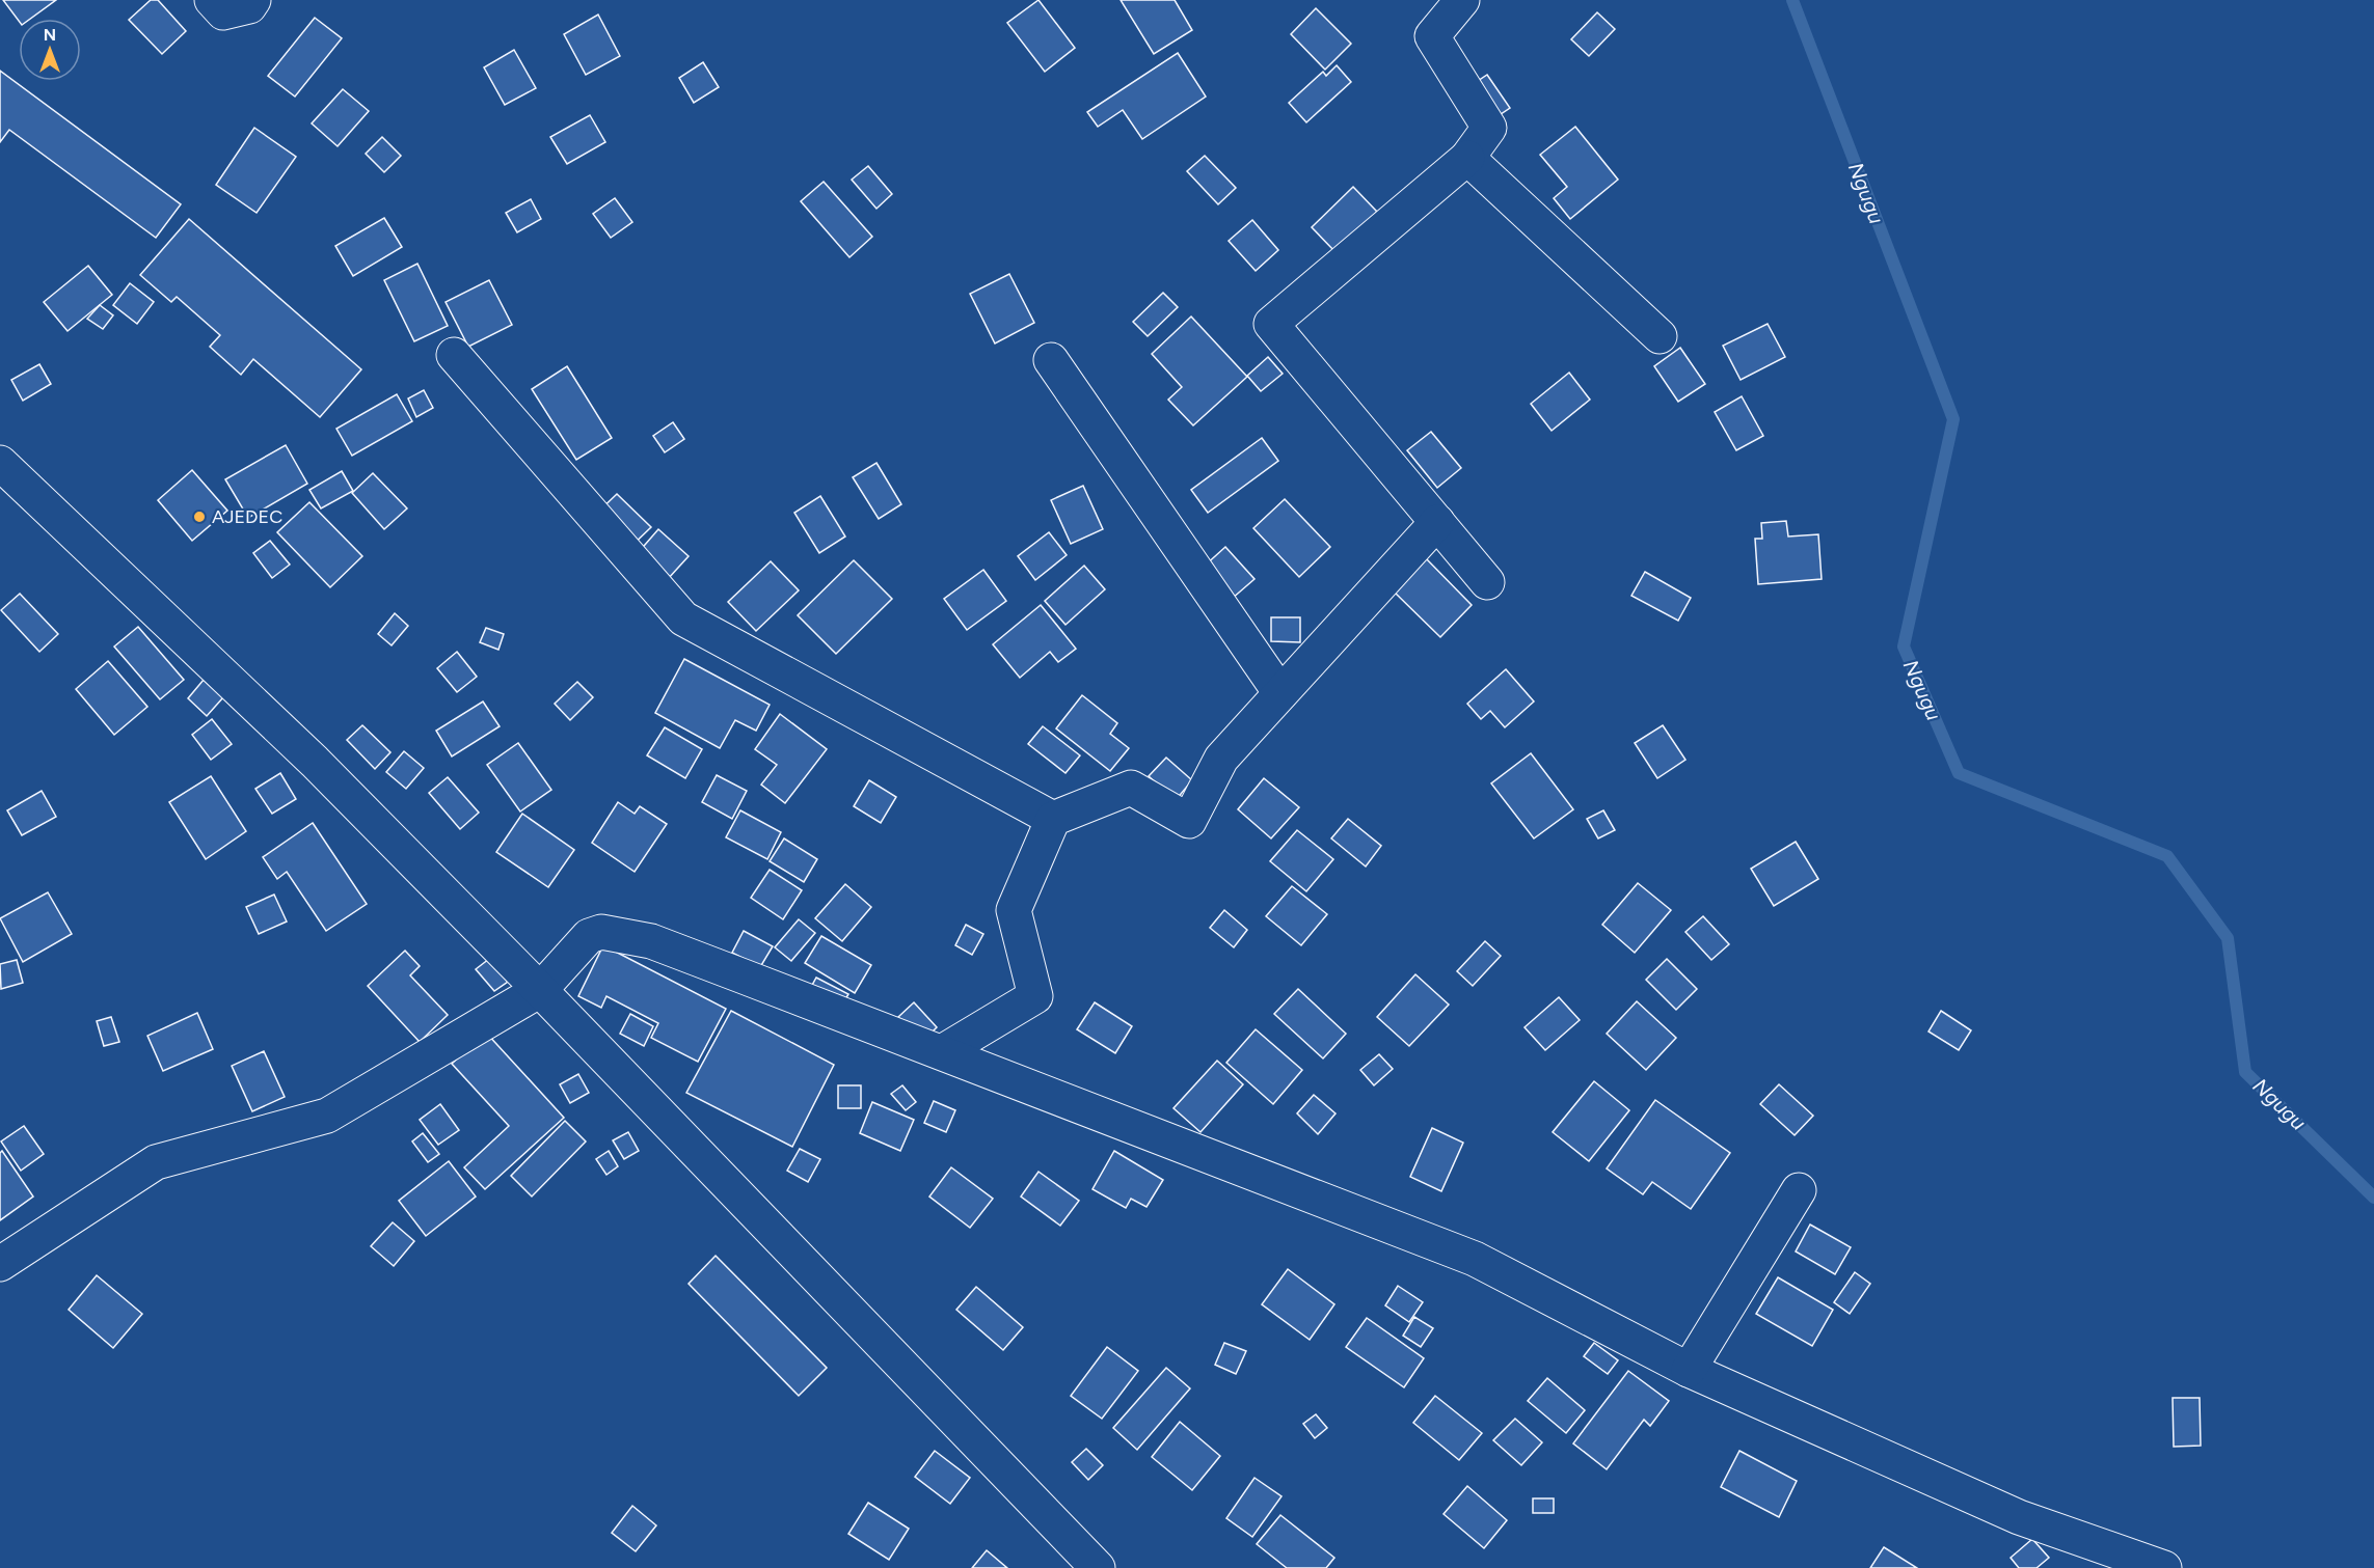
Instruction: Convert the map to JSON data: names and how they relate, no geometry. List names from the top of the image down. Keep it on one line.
{"water":["Ngugu"],"places":["AJEDEC"],"north":"top"}
